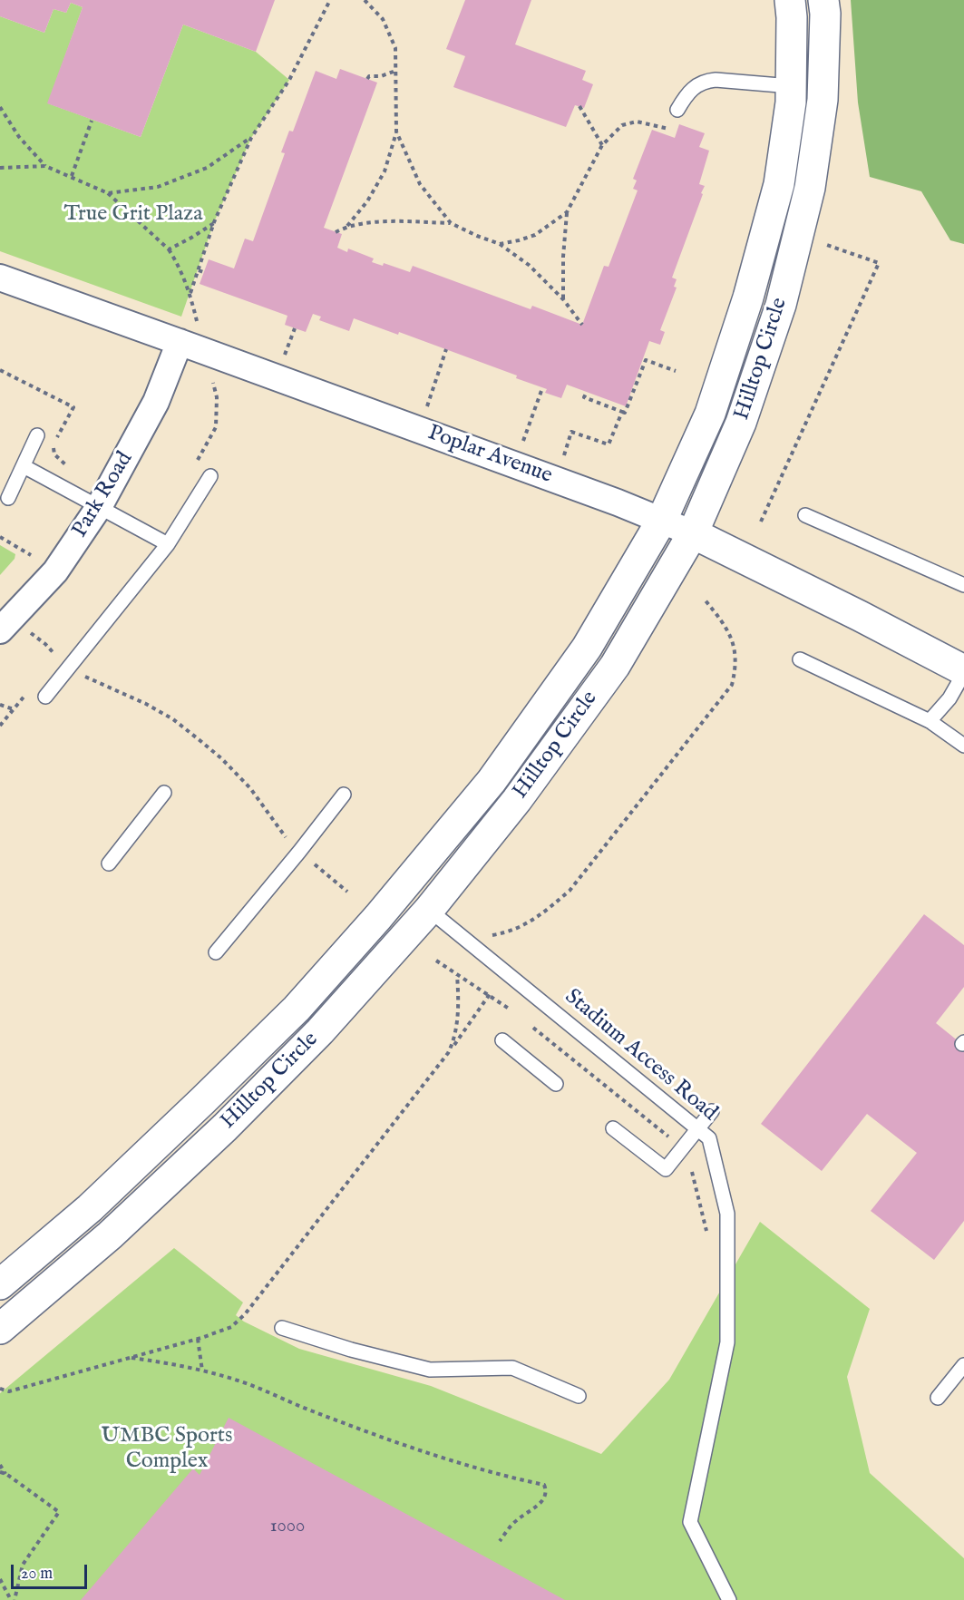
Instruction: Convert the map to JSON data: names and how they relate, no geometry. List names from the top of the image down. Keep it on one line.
{"streets":{"street":["Hilltop Circle","Poplar Avenue","Park Road"],"lane":["Stadium Access Road"]},"crossings":[["Hilltop Circle","Poplar Avenue"],["Hilltop Circle","Stadium Access Road"],["Poplar Avenue","Park Road"]],"parks":["True Grit Plaza","UMBC Sports Complex"],"house_numbers":["1000"],"scale_bar":"20 m"}
